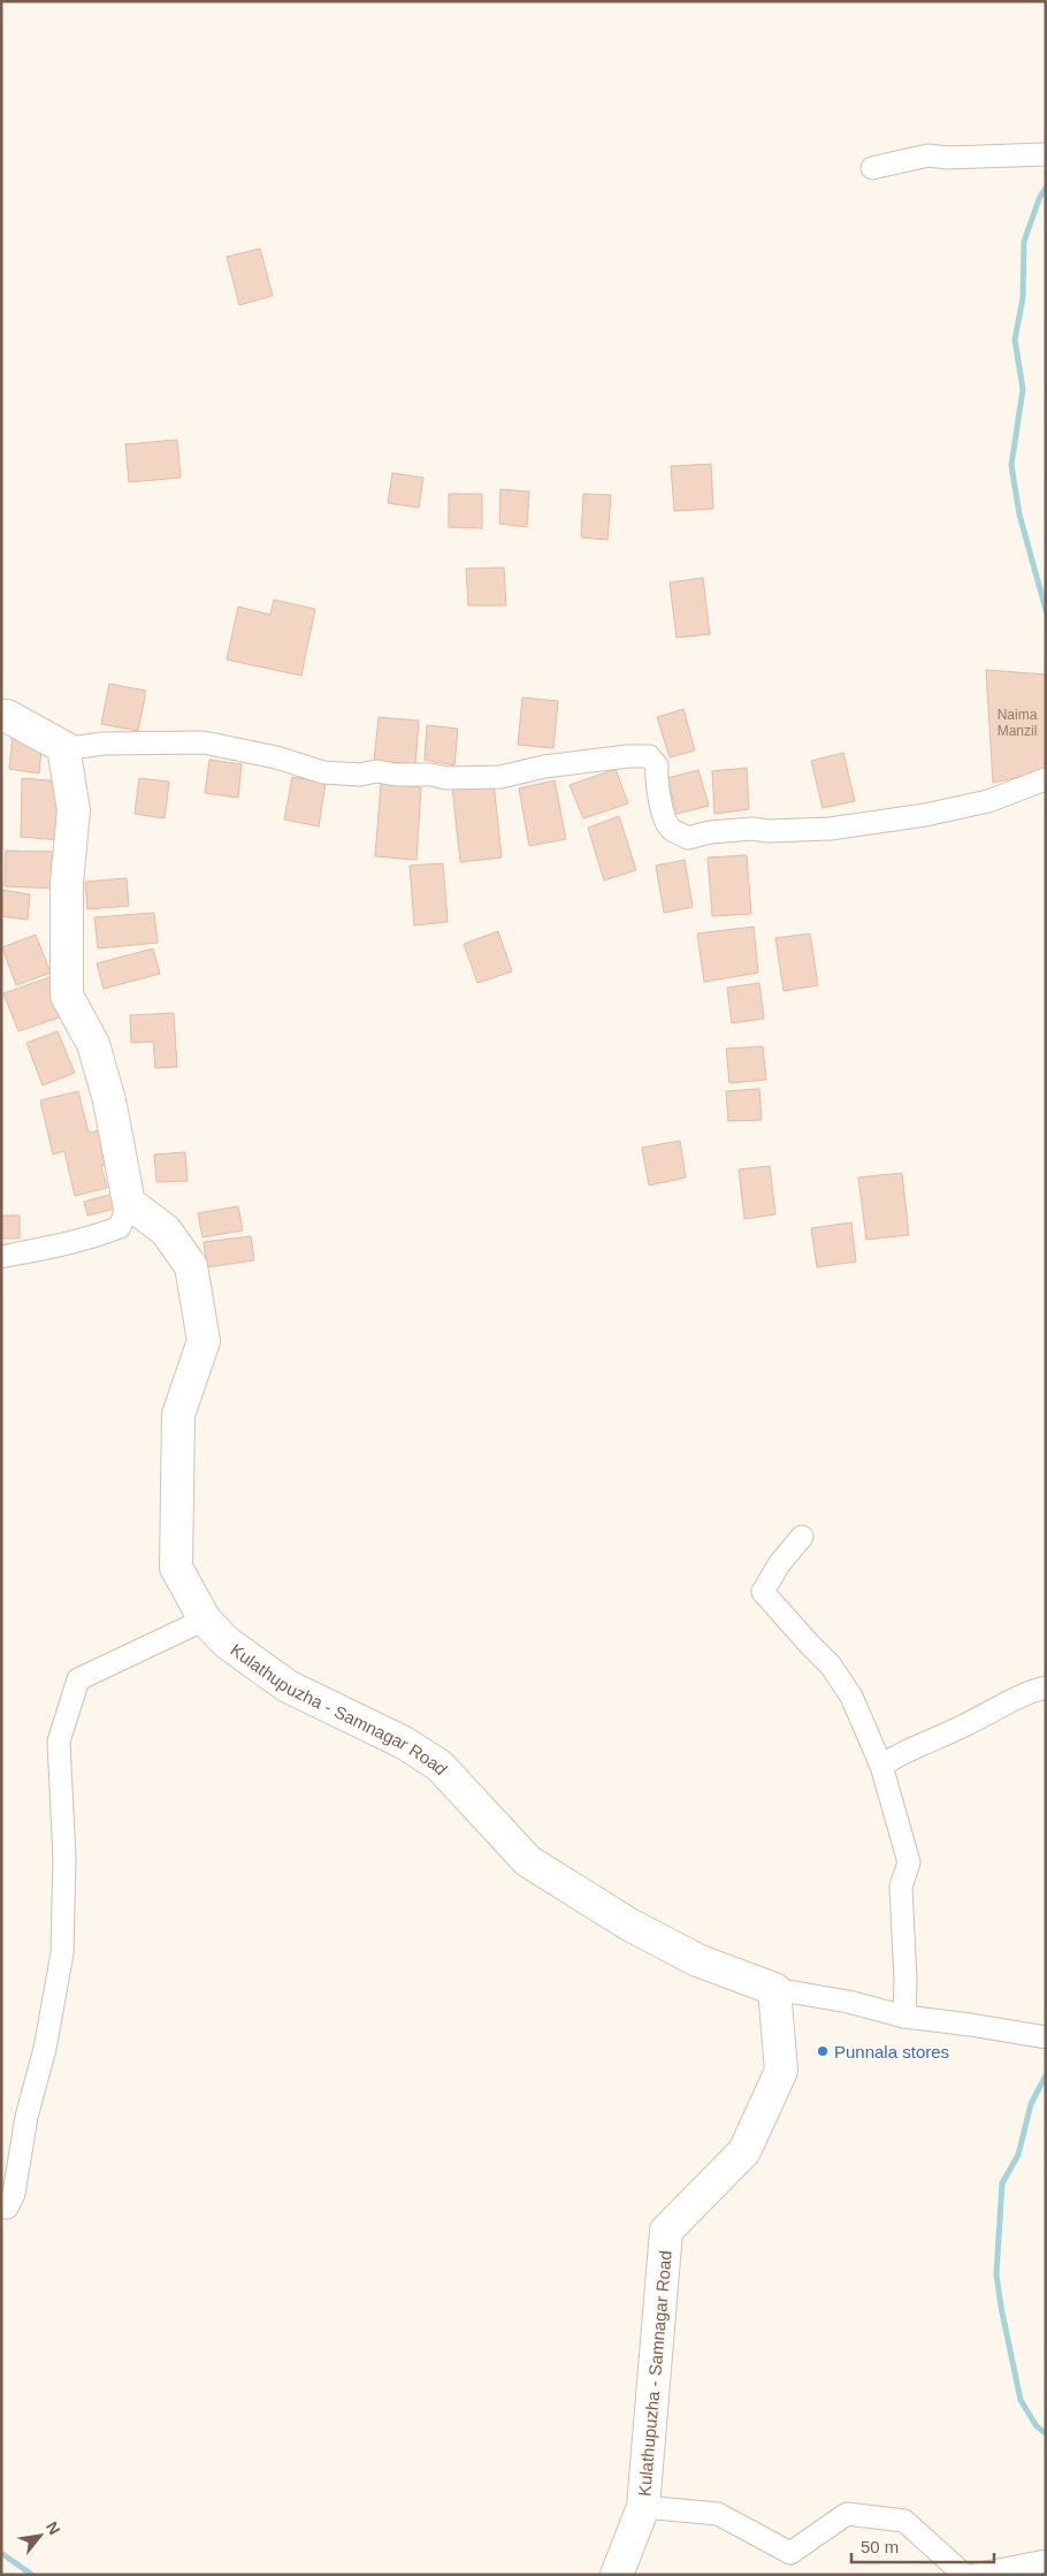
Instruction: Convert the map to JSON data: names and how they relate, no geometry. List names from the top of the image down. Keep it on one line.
{"streets":{"main road":["Kulathupuzha - Samnagar Road"]},"places":["Punnala stores"],"house_numbers":["Naima Manzil"],"scale_bar":"50 m","north":"top right"}
